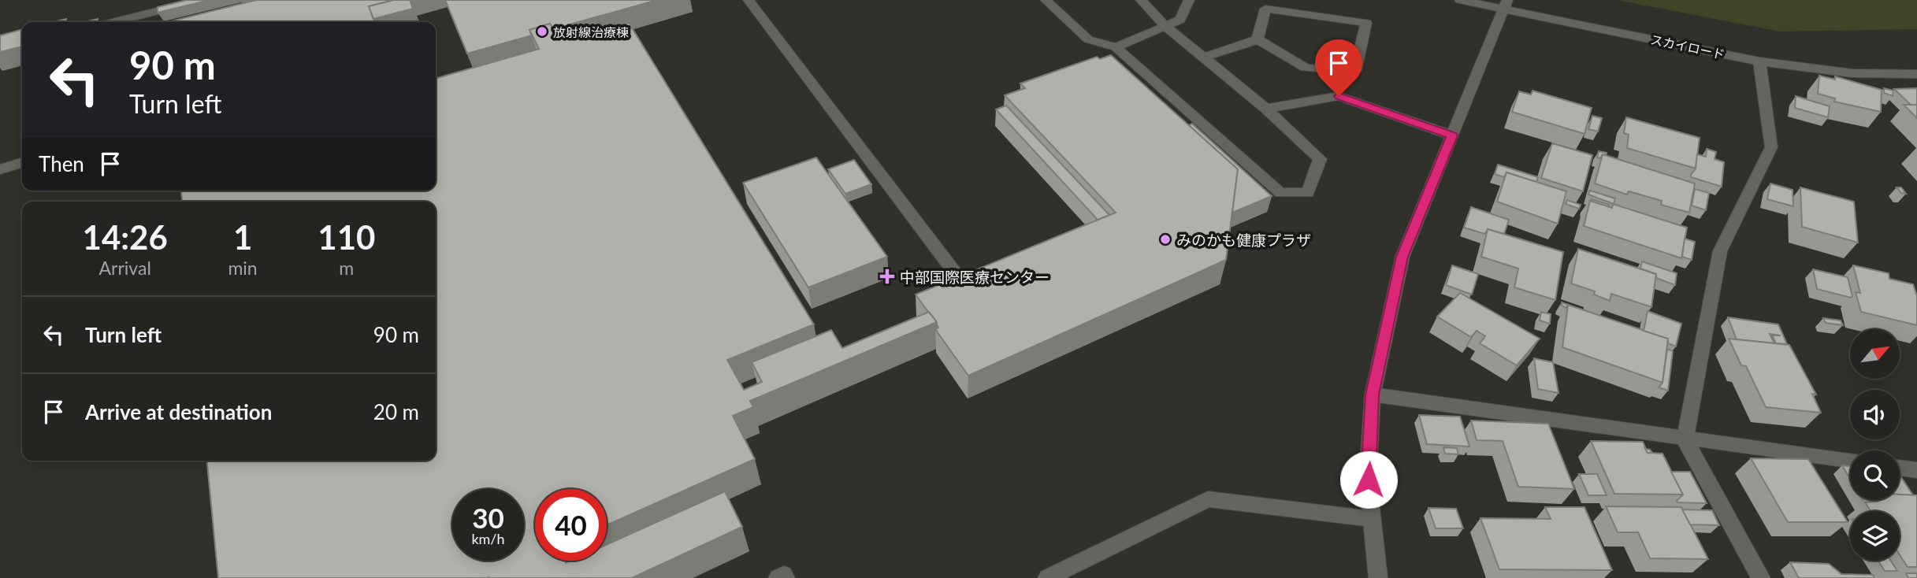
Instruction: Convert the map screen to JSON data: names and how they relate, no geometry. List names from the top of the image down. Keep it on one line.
{"streets":{"street":["スカイロード"]},"places":{"other":["放射線治療棟","みのかも健康プラザ"],"health":["中部国際医療センター"]},"north":"top right","page":{"turn":["90 m","Turn left"],"then":"Then","eta":["14:26","Arrival","1","min","110","m"],"list":[{"name":"Turn left","value":"90 m"},{"name":"Arrive at destination","value":"20 m"}],"speed":"30 km/h","limit":"40"}}
